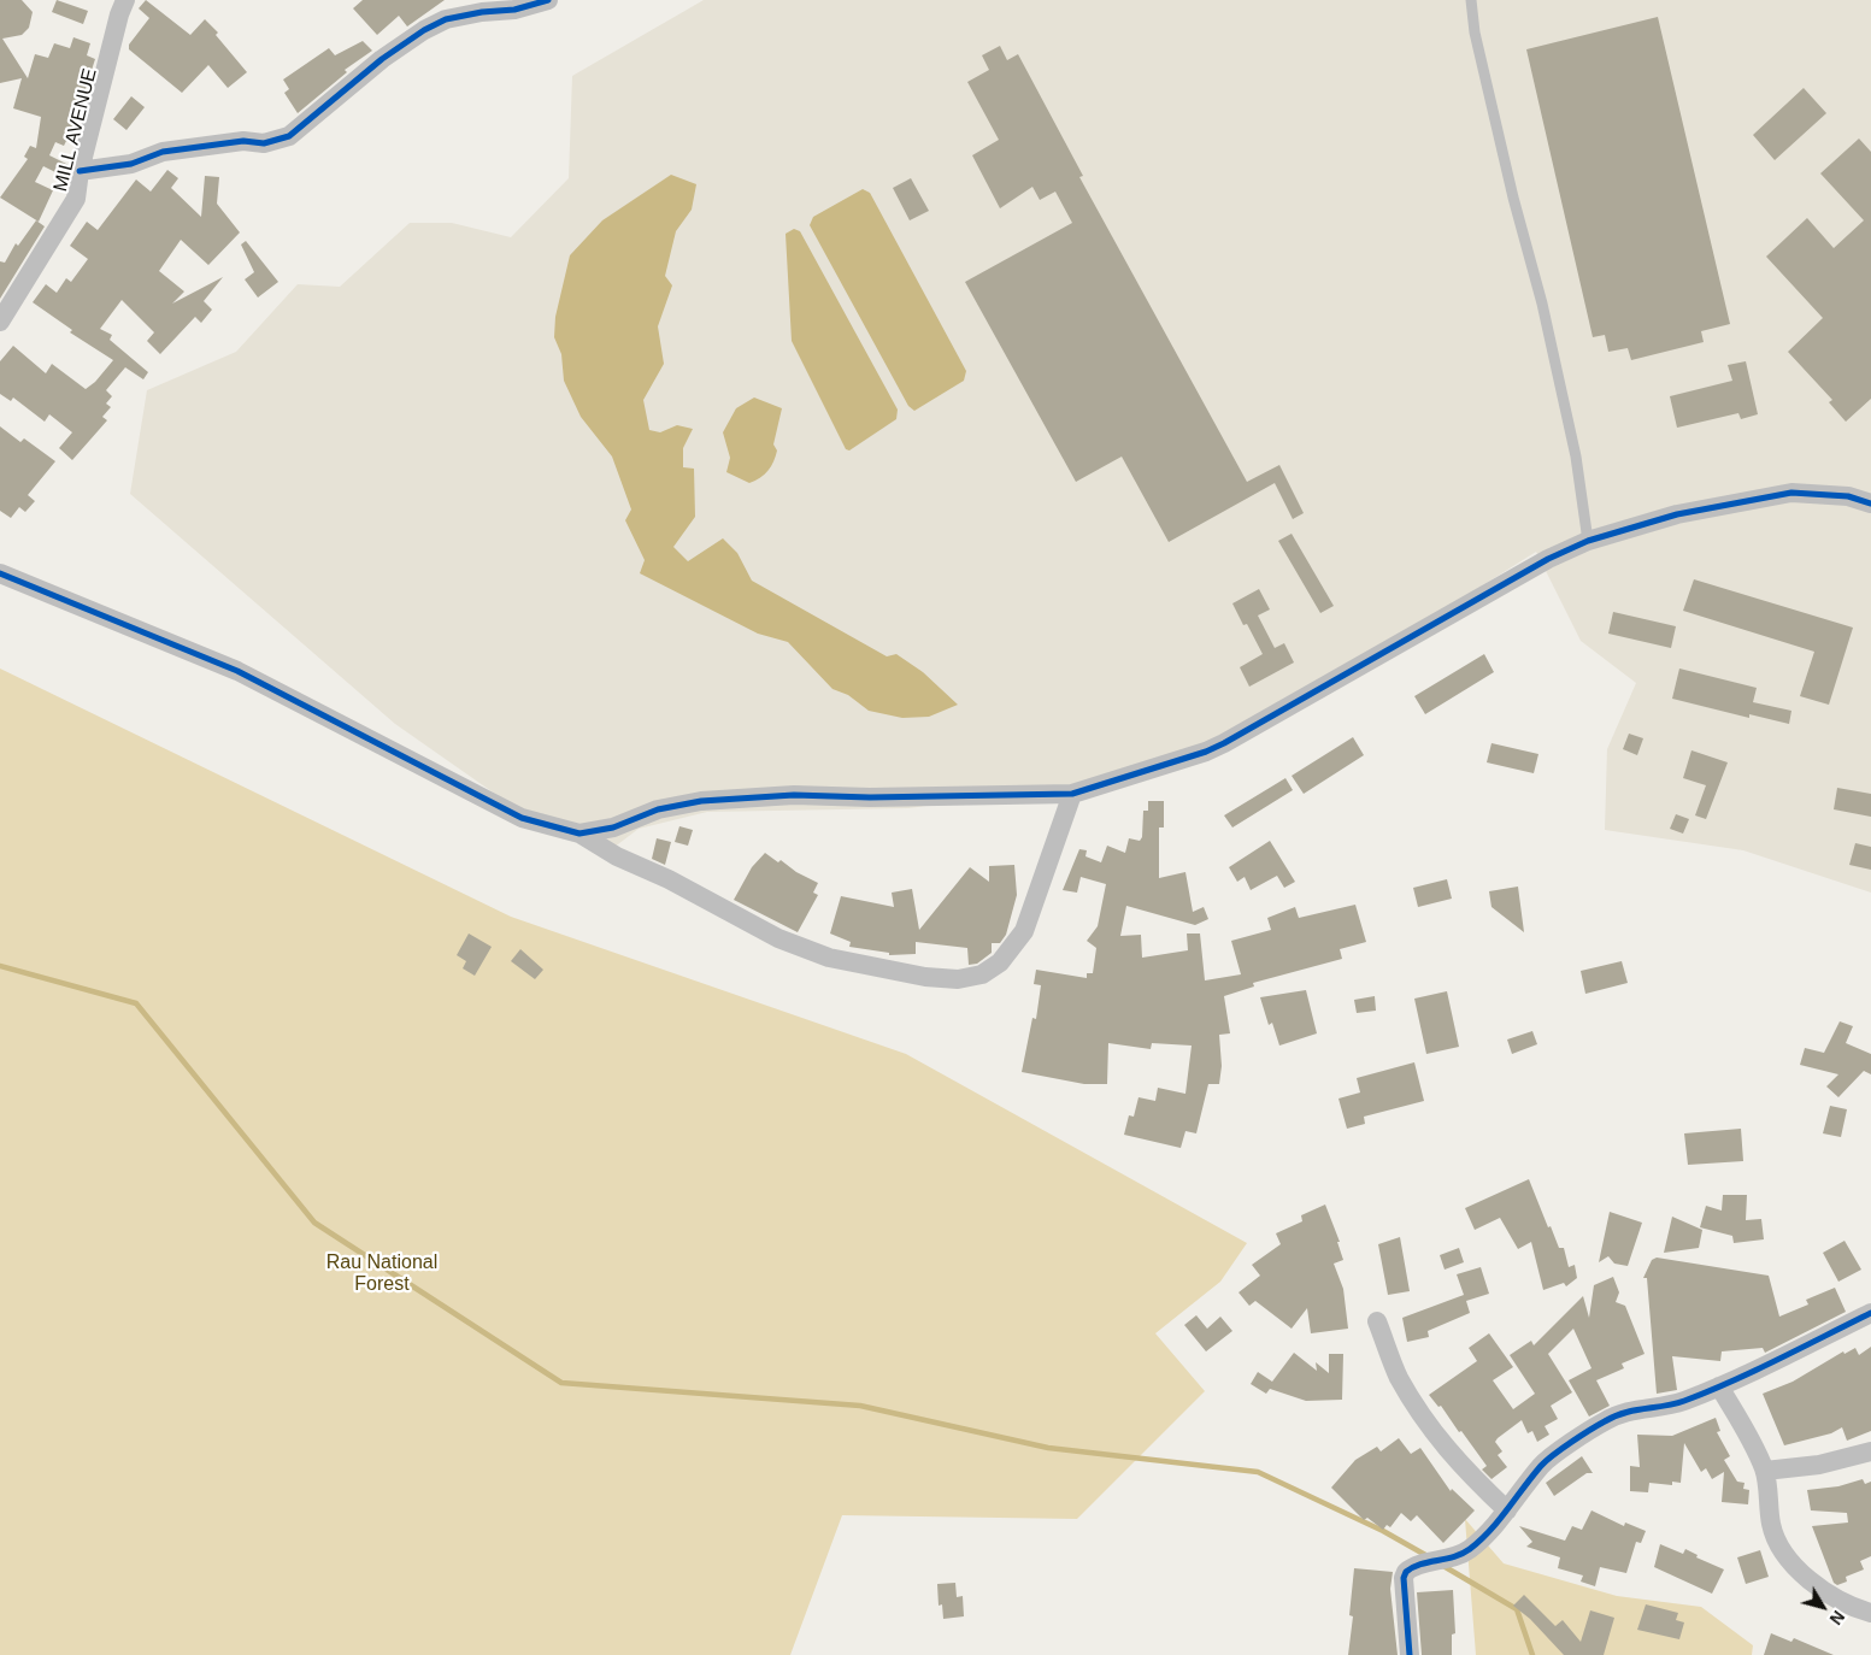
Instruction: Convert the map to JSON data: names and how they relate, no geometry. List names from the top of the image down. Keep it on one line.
{"streets":{"street":["MILL AVENUE"]},"parks":["Rau National Forest"],"north":"bottom right"}
